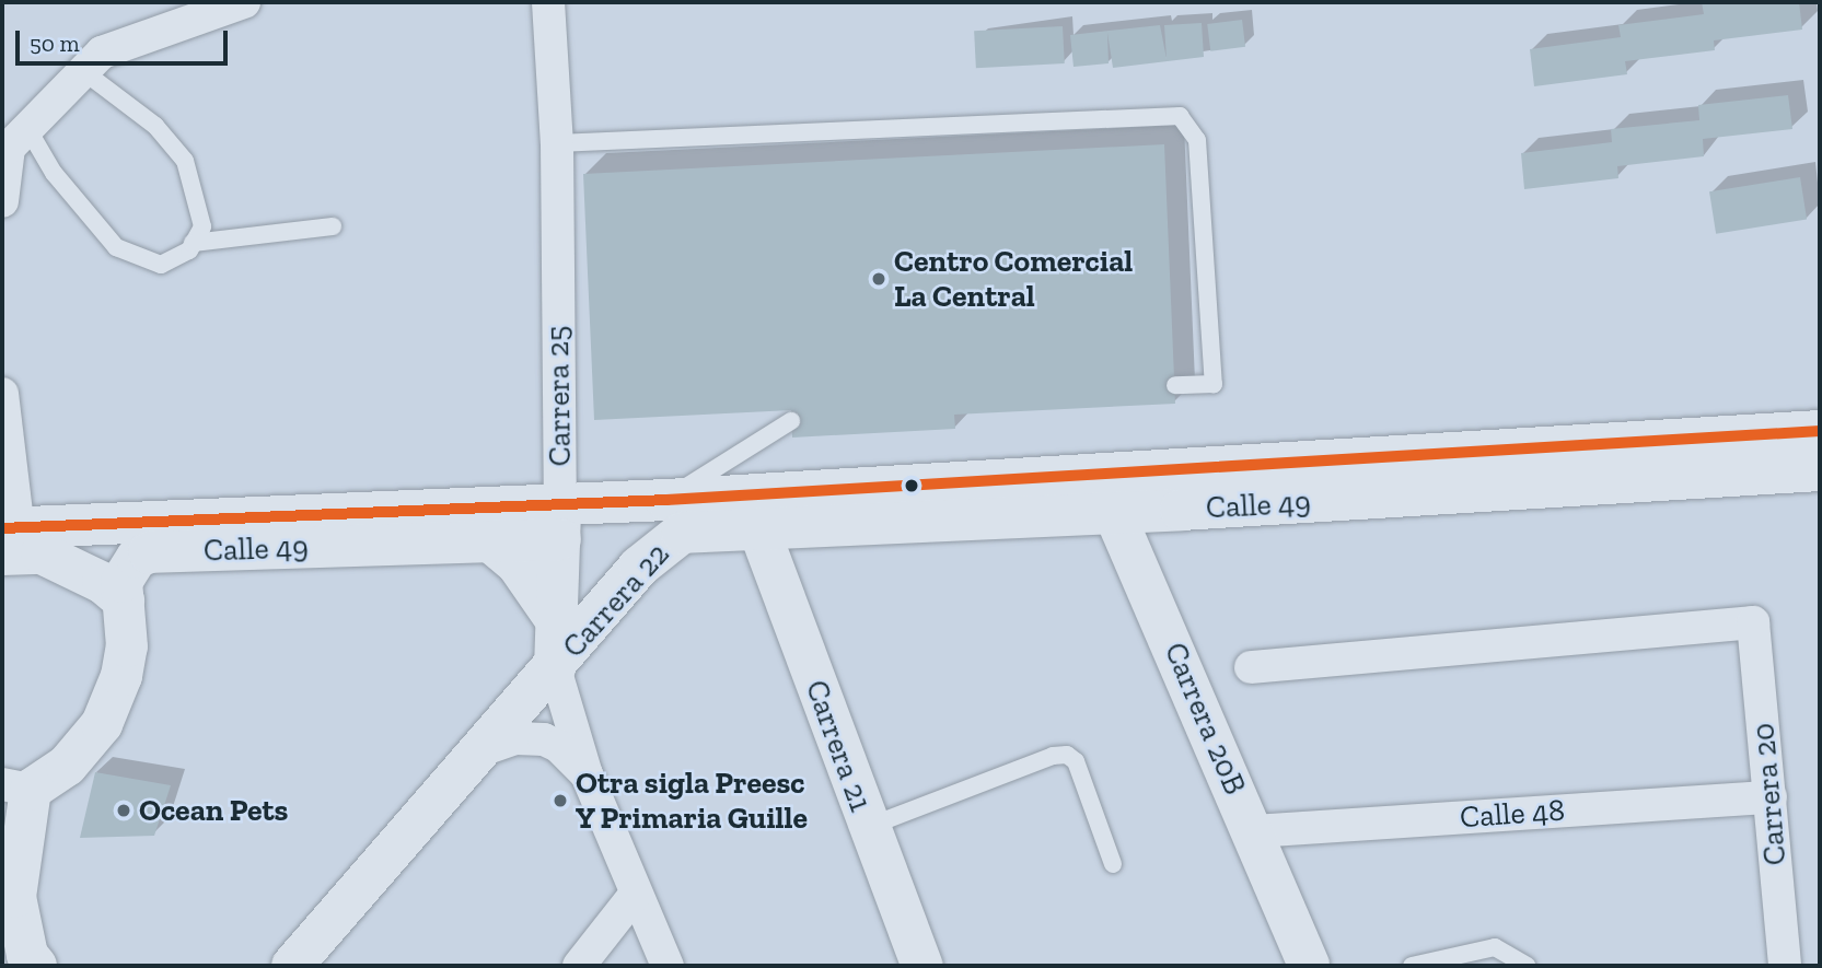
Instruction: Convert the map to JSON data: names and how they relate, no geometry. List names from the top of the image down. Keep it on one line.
{"streets":{"main road":["Carrera 25","Calle 49","Carrera 22","Carrera 20B","Carrera 21"],"street":["Carrera 20","Calle 48"]},"crossings":[["Carrera 25","Calle 49"],["Carrera 25","Carrera 22"],["Calle 49","Carrera 22"],["Calle 49","Carrera 20B"],["Calle 49","Carrera 21"],["Carrera 20B","Calle 48"],["Carrera 20","Calle 48"]],"places":["Centro Comercial La Central","Otra sigla Preesc Y Primaria Guille","Ocean Pets"],"scale_bar":"50 m"}
